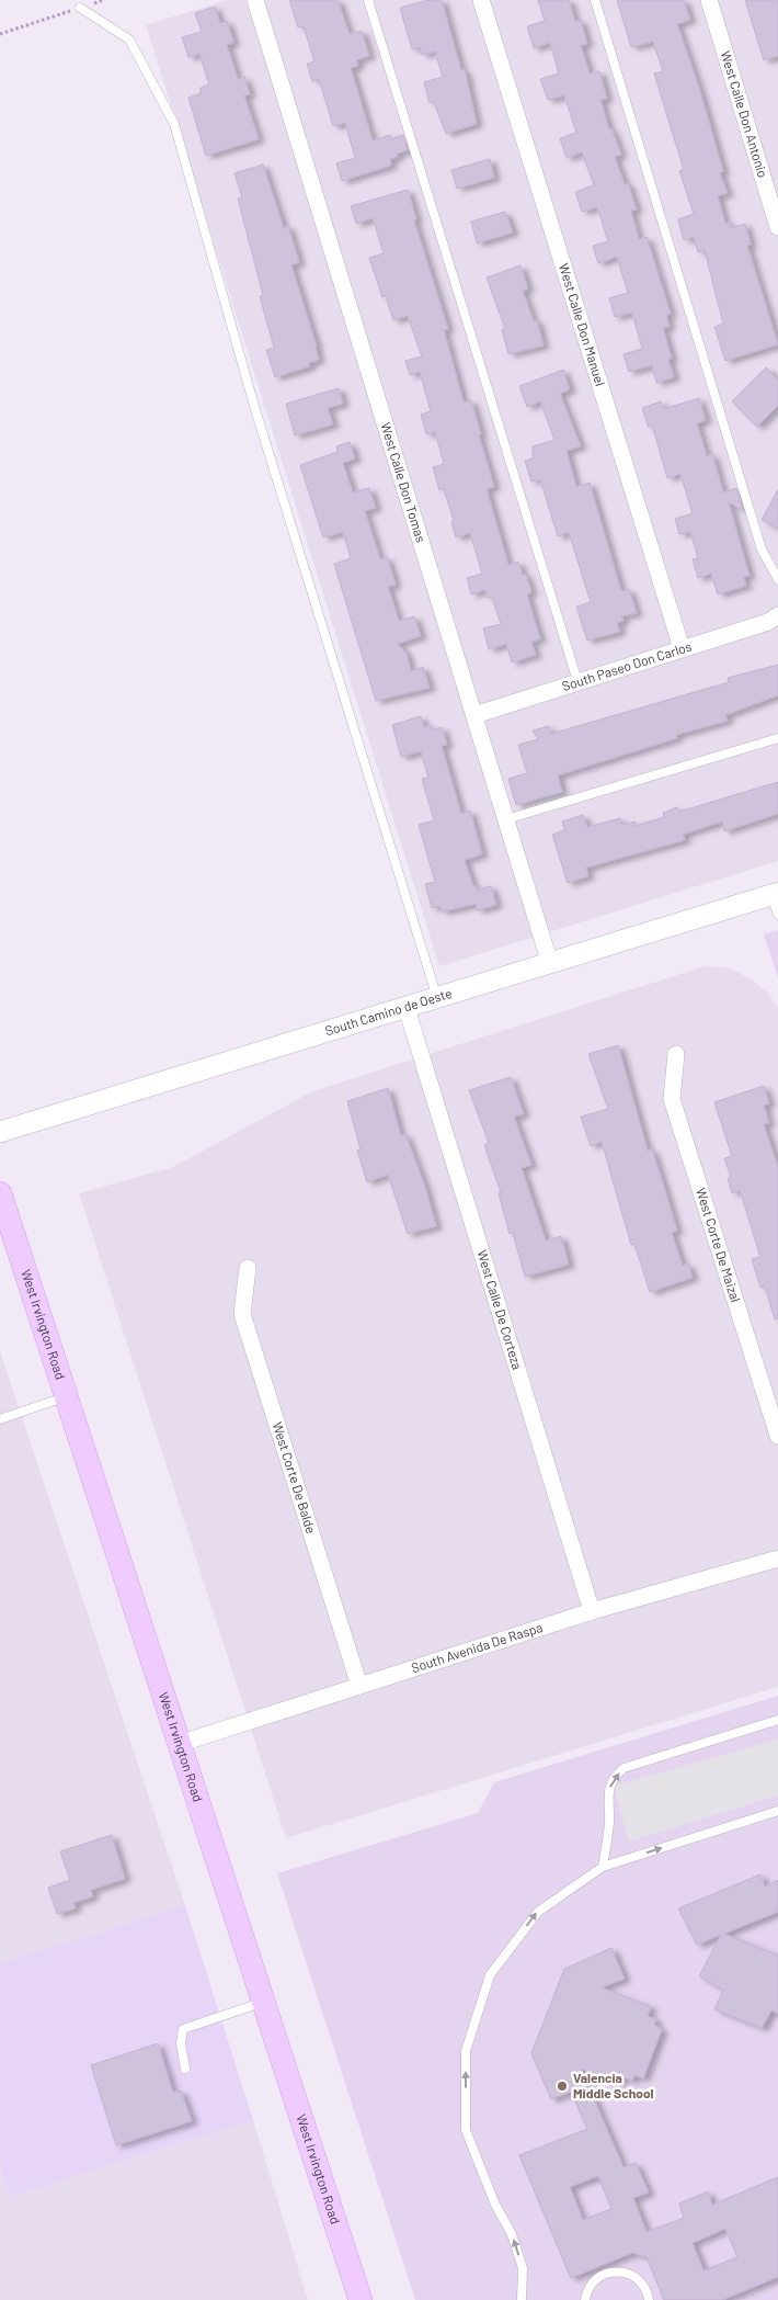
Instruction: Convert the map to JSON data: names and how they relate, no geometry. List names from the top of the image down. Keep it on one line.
{"streets":{"main road":["West Irvington Road"],"street":["West Calle Don Antonio","West Calle Don Manuel","West Calle Don Tomas","South Paseo Don Carlos","South Camino de Oeste","West Corte De Maizal","West Calle De Corteza","West Corte De Balde","South Avenida De Raspa"]},"crossings":[["West Calle Don Manuel","South Paseo Don Carlos"],["West Calle Don Tomas","South Paseo Don Carlos"],["West Calle Don Tomas","South Camino de Oeste"],["South Camino de Oeste","West Calle De Corteza"],["West Calle De Corteza","South Avenida De Raspa"],["West Irvington Road","South Avenida De Raspa"],["West Corte De Balde","South Avenida De Raspa"]],"places":["Valencia Middle School"]}
